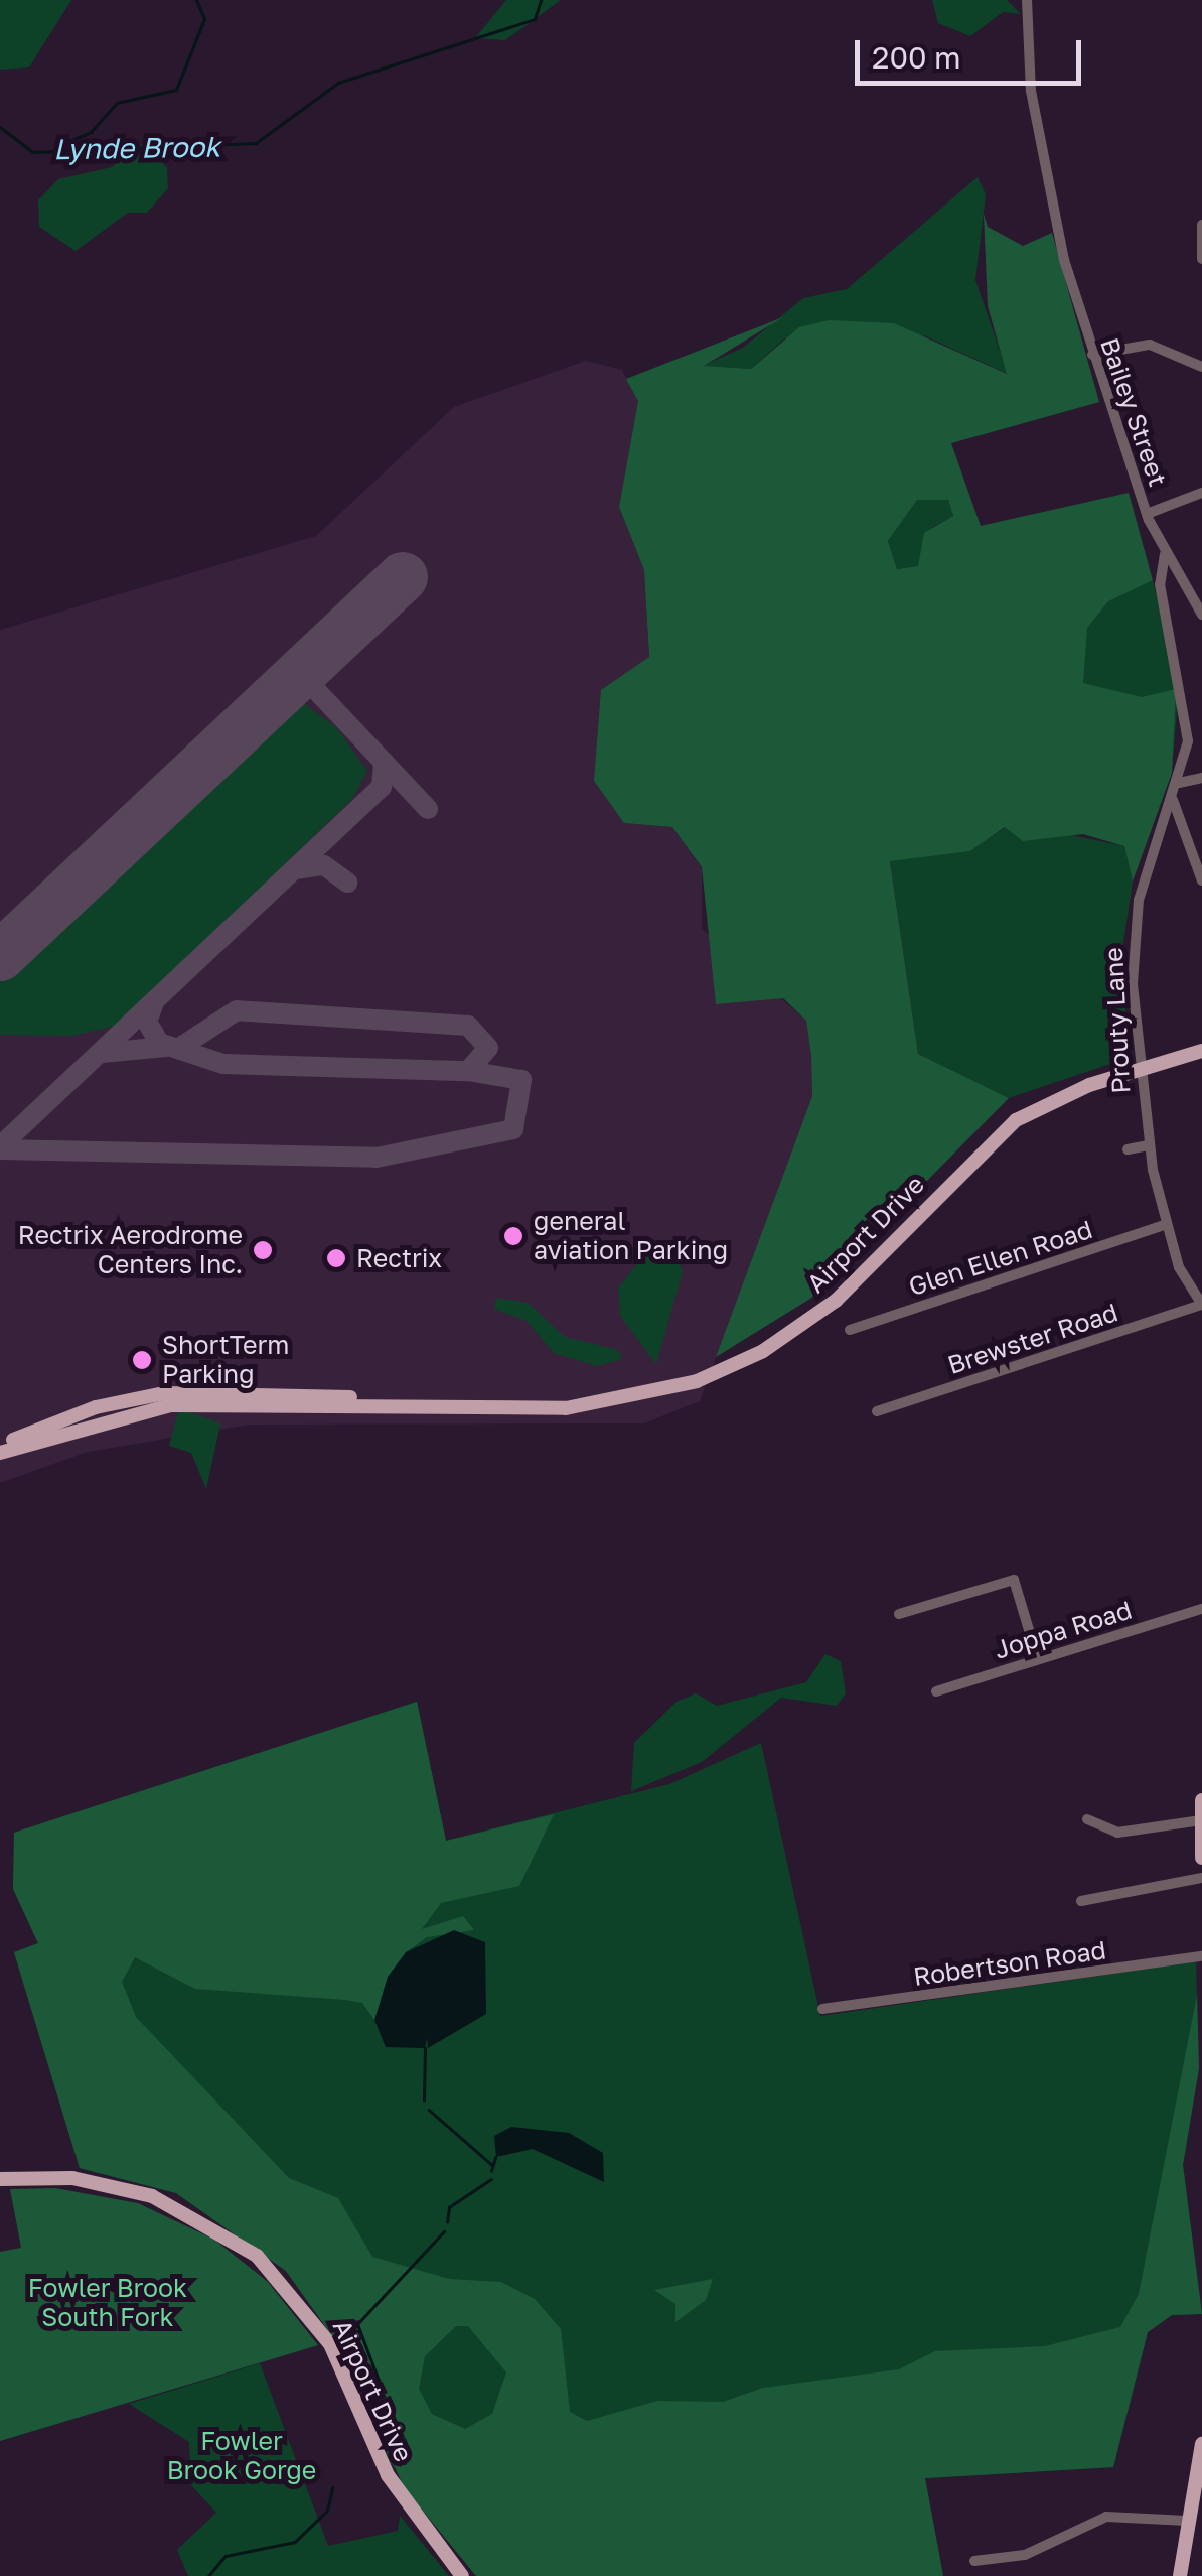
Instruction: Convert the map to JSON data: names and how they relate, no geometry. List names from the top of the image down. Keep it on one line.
{"streets":{"main road":["Airport Drive"],"street":["Bailey Street","Prouty Lane","Glen Ellen Road","Brewster Road","Joppa Road","Robertson Road"]},"crossings":[["Bailey Street","Prouty Lane"],["Prouty Lane","Airport Drive"],["Prouty Lane","Glen Ellen Road"],["Prouty Lane","Brewster Road"]],"water":["Lynde Brook"],"parks":["Fowler Brook South Fork","Fowler Brook Gorge"],"places":["general aviation Parking","Rectrix Aerodrome Centers Inc.","Rectrix","ShortTerm Parking"],"scale_bar":"200 m"}
